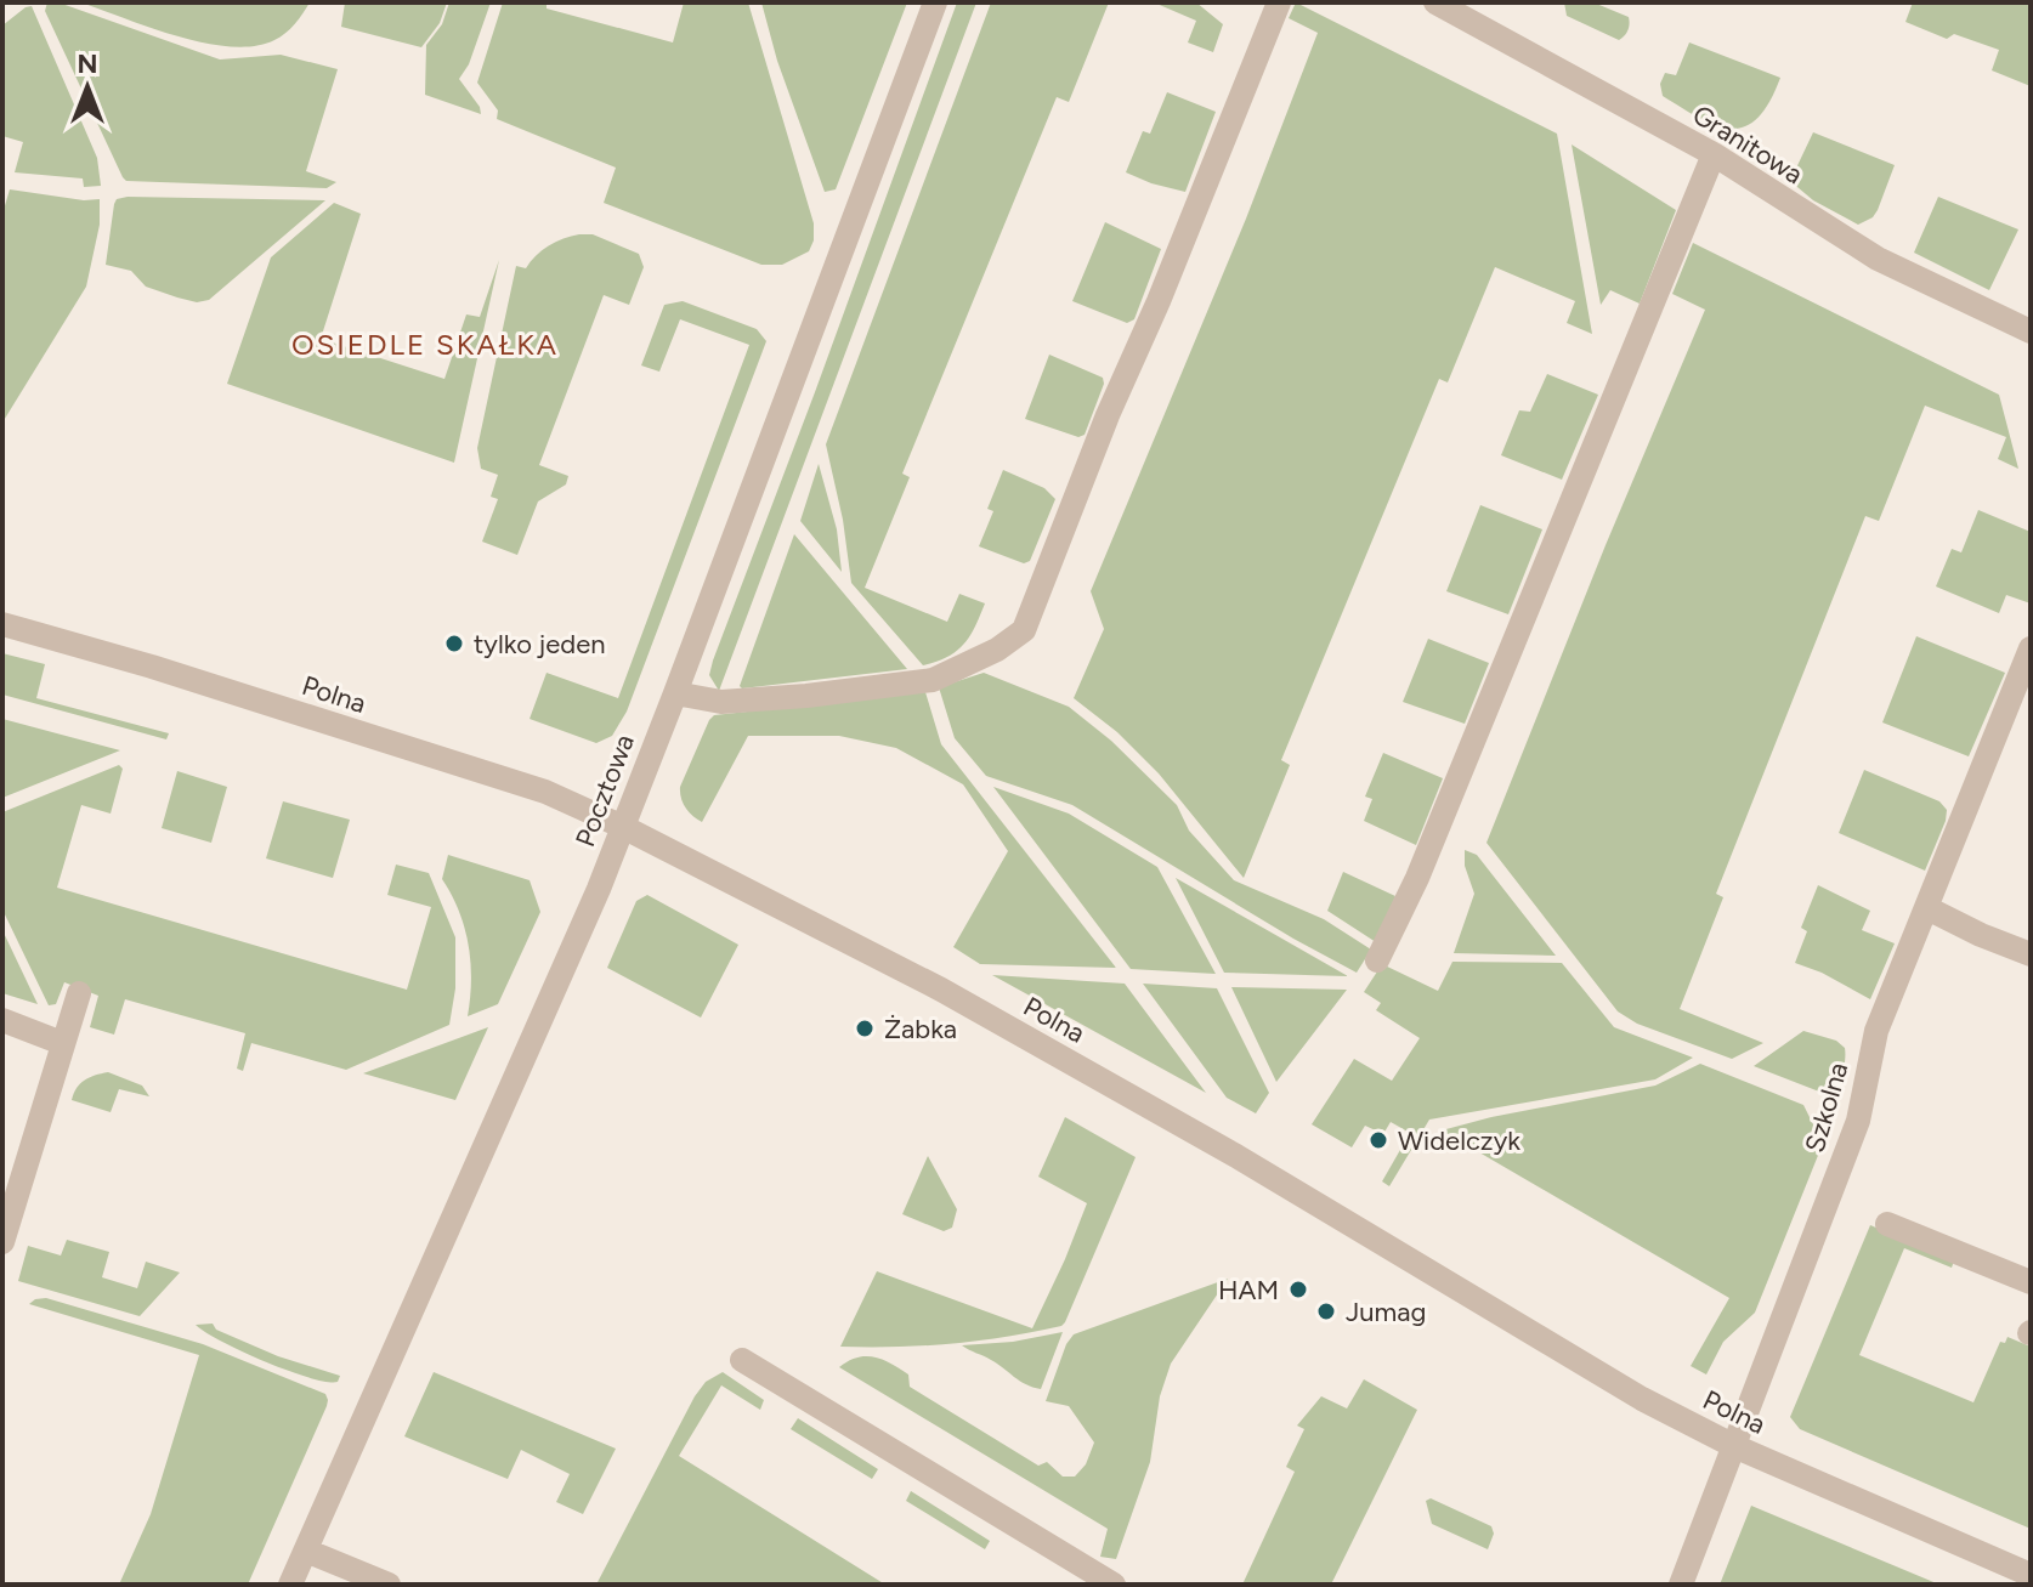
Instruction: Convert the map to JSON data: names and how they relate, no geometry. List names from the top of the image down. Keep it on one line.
{"streets":{"street":["Granitowa","Polna","Pocztowa","Szkolna"]},"crossings":[["Polna","Pocztowa"],["Polna","Szkolna"]],"districts":["OSIEDLE SKAŁKA"],"places":["tylko jeden","Żabka","Widelczyk","HAM","Jumag"],"north":"top"}
